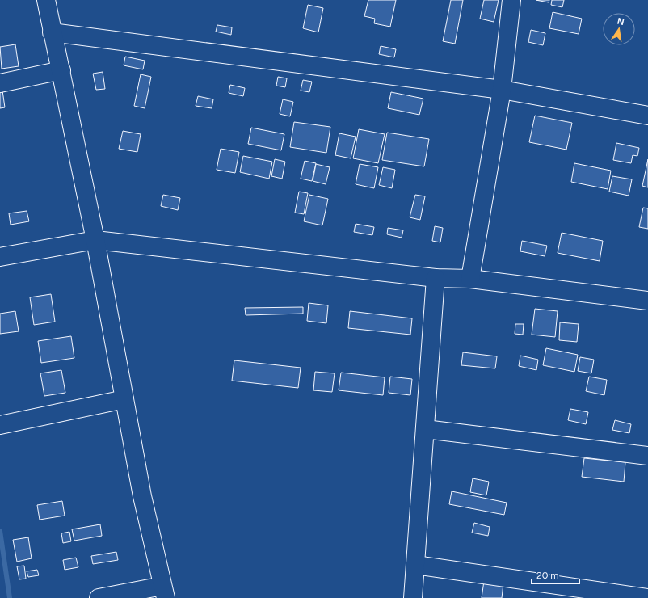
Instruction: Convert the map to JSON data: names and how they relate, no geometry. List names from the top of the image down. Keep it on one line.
{"scale_bar":"20 m","north":"top"}
